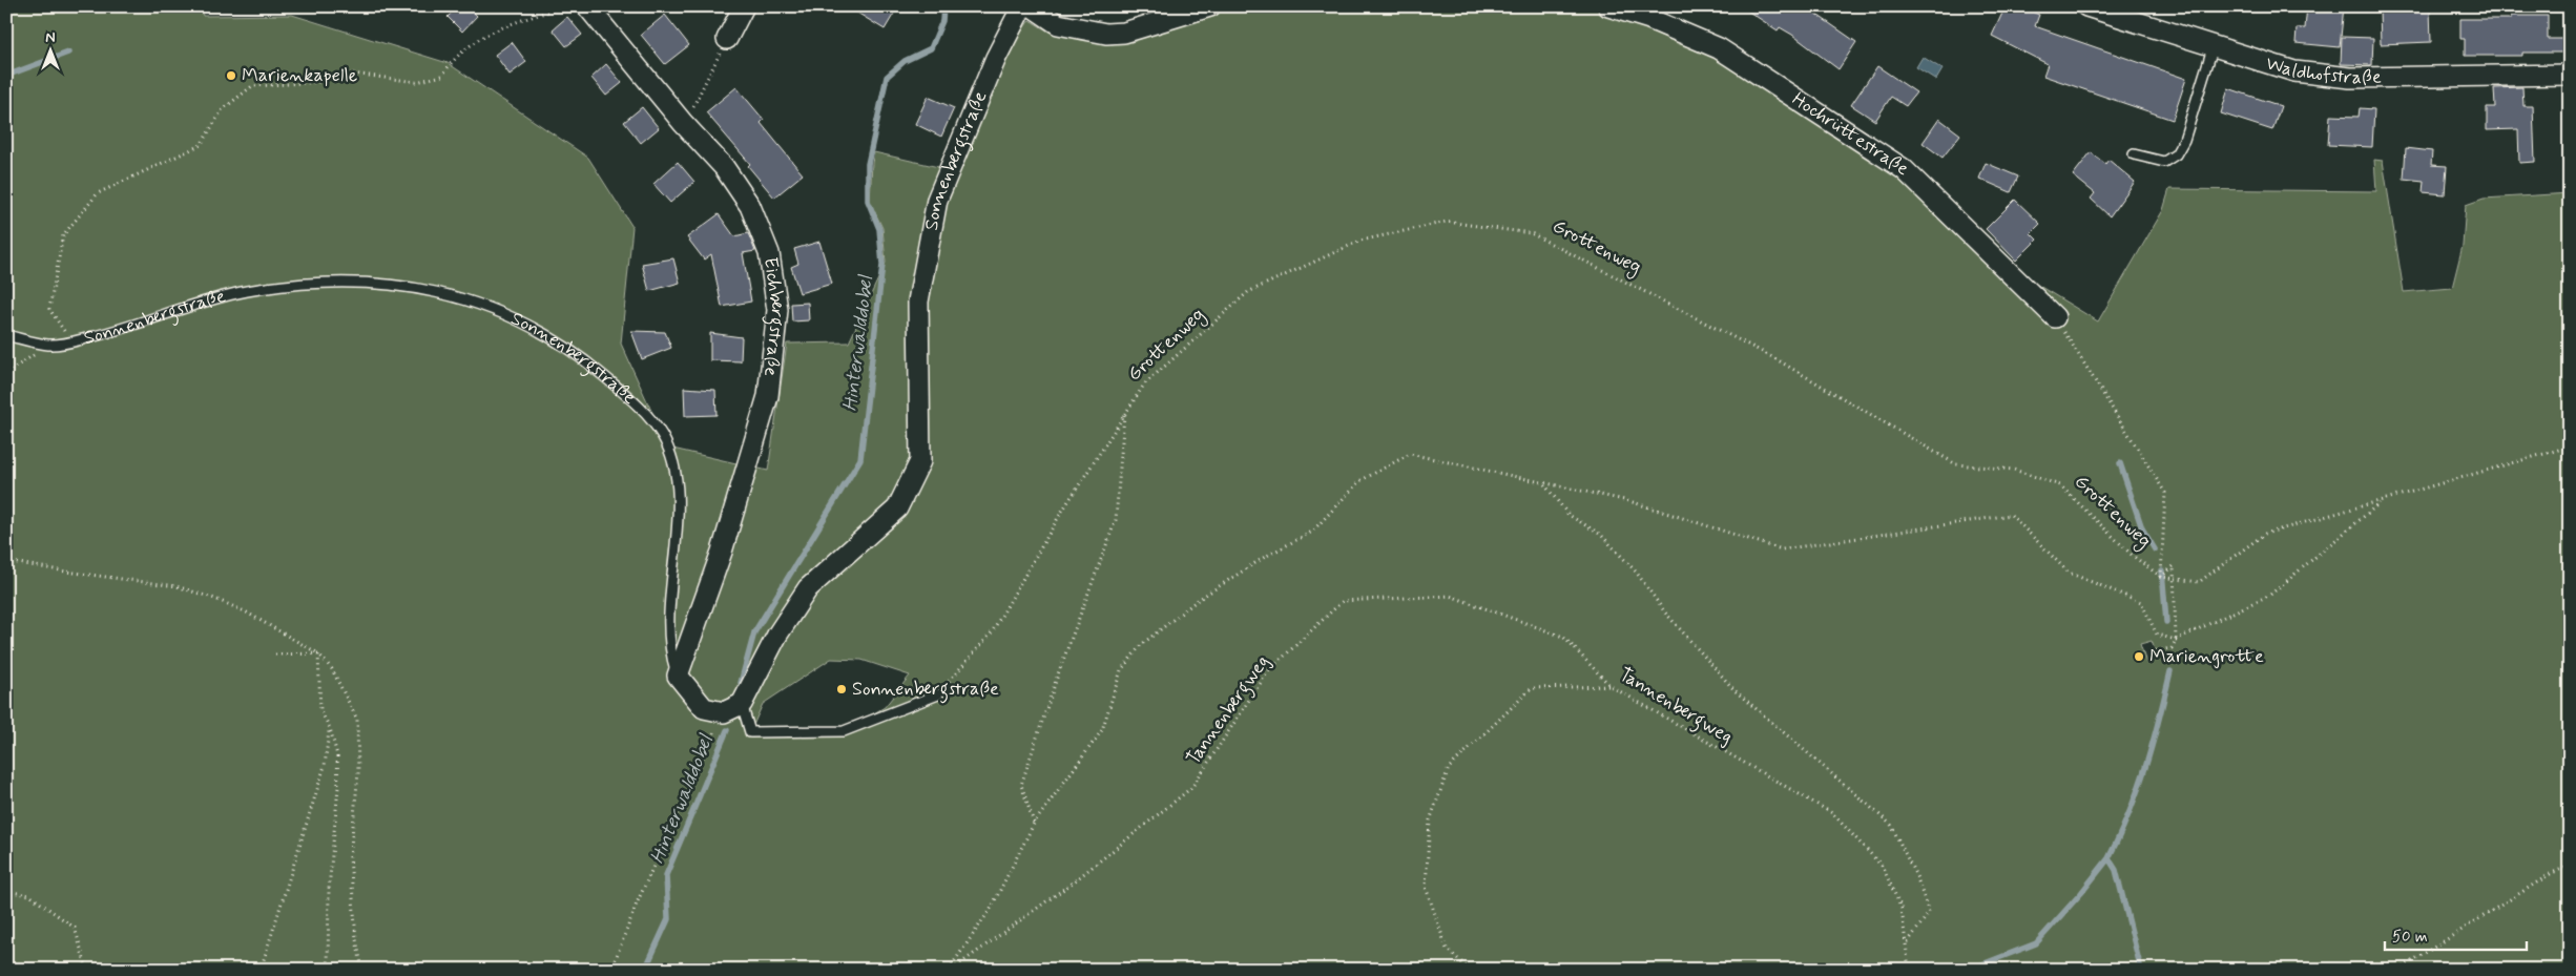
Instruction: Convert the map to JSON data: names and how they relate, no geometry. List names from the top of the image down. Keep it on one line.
{"streets":{"street":["Waldhofstraße","Hochrüttestraße","Sonnenbergstraße","Eichbergstraße"],"path":["Grottenweg","Tannenbergweg"]},"crossings":[["Sonnenbergstraße","Eichbergstraße"]],"water":["Hinterwalddobel"],"places":["Marienkapelle","Mariengrotte","Sonnenbergstraße"],"scale_bar":"50 m","north":"top"}
